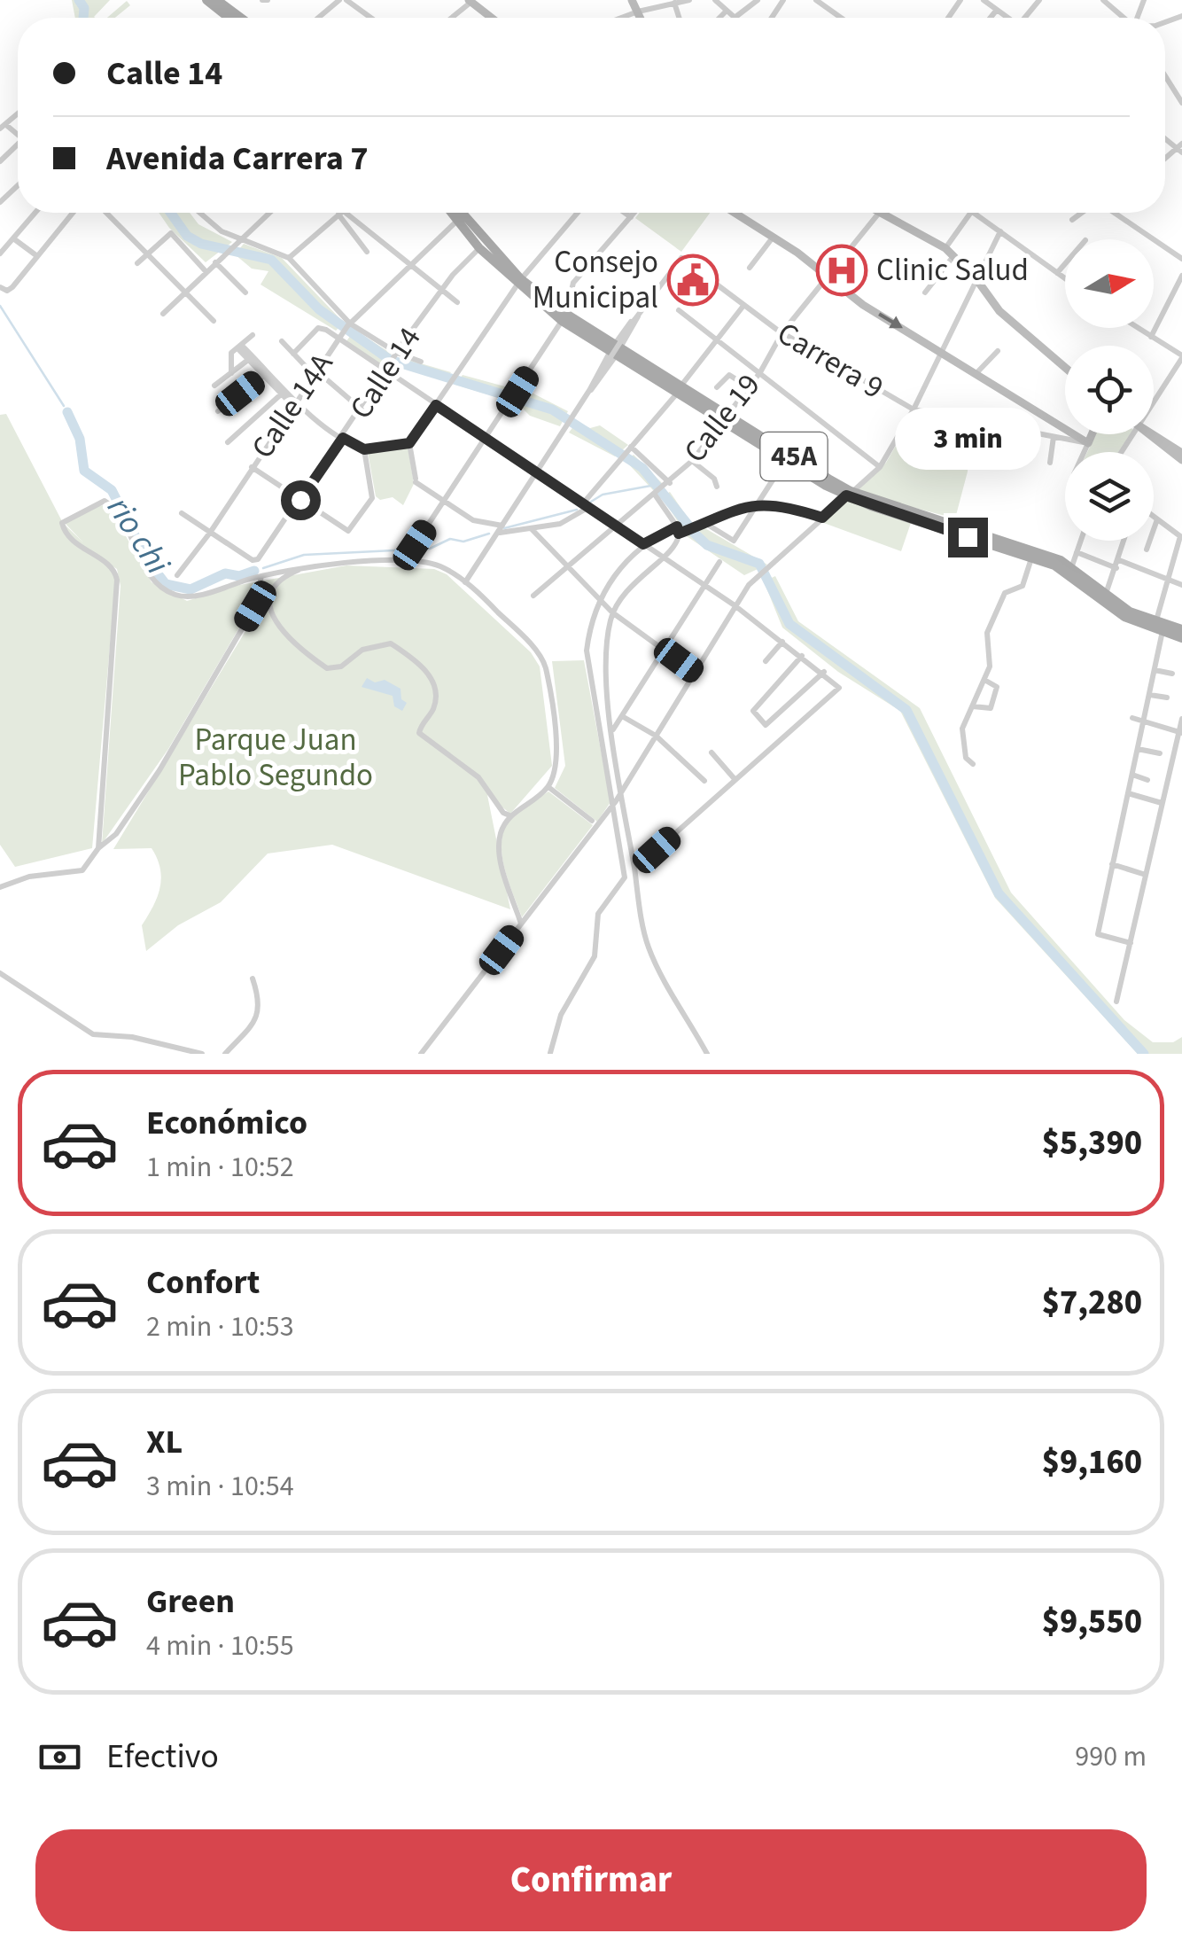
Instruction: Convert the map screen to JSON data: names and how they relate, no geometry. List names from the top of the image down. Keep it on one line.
{"streets":{"main road":["45A"],"street":["Carrera 9","Calle 14","Calle 14A","Calle 19"]},"crossings":[["Carrera 9","Calle 19"],["Calle 14","Calle 14A"],["Calle 14","45A"],["Calle 14A","45A"],["Calle 19","45A"]],"water":["rio chi"],"parks":["Parque Juan Pablo Segundo"],"places":{"hospital":["Clinic Salud"],"public building":["Consejo Municipal"]},"north":"right","page":{"banner":["Calle 14","Avenida Carrera 7"],"bubble":"3 min","list":[{"name":"Económico","note":"1 min · 10:52","value":"$5,390"},{"name":"Confort","note":"2 min · 10:53","value":"$7,280"},{"name":"XL","note":"3 min · 10:54","value":"$9,160"},{"name":"Green","note":"4 min · 10:55","value":"$9,550"}],"pay":["Efectivo","990 m"],"buttons":"Confirmar"}}
